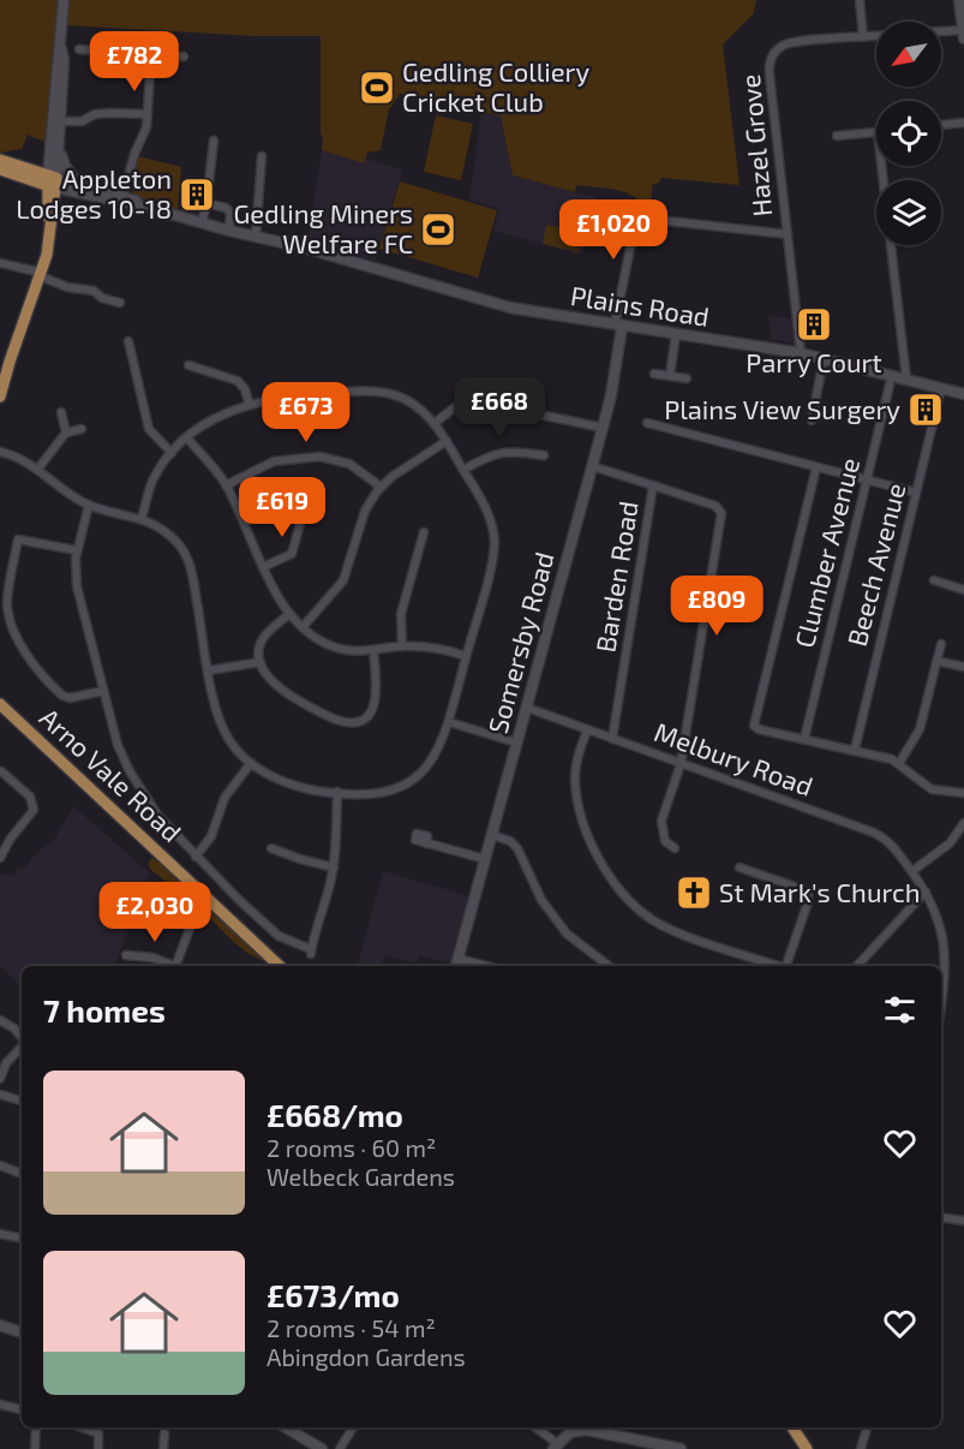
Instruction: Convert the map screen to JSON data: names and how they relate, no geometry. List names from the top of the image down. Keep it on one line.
{"streets":{"main road":["Arno Vale Road"],"street":["Hazel Grove","Plains Road","Clumber Avenue","Beech Avenue","Barden Road","Somersby Road","Melbury Road"]},"crossings":[["Hazel Grove","Plains Road"],["Plains Road","Clumber Avenue"],["Plains Road","Beech Avenue"],["Plains Road","Somersby Road"],["Barden Road","Somersby Road"],["Barden Road","Melbury Road"],["Somersby Road","Melbury Road"]],"places":{"sports":["Gedling Colliery Cricket Club","Gedling Miners Welfare FC"],"building":["Appleton Lodges 10-18","Parry Court","Plains View Surgery"],"church":["St Mark's Church"]},"north":"bottom left","page":{"price":["£782","£1,020","£668","£673","£619","£809","£2,030"],"heading":"7 homes","list":[{"name":"£668/mo","note":"2 rooms · 60 m² · Welbeck Gardens"},{"name":"£673/mo","note":"2 rooms · 54 m² · Abingdon Gardens"}]}}
